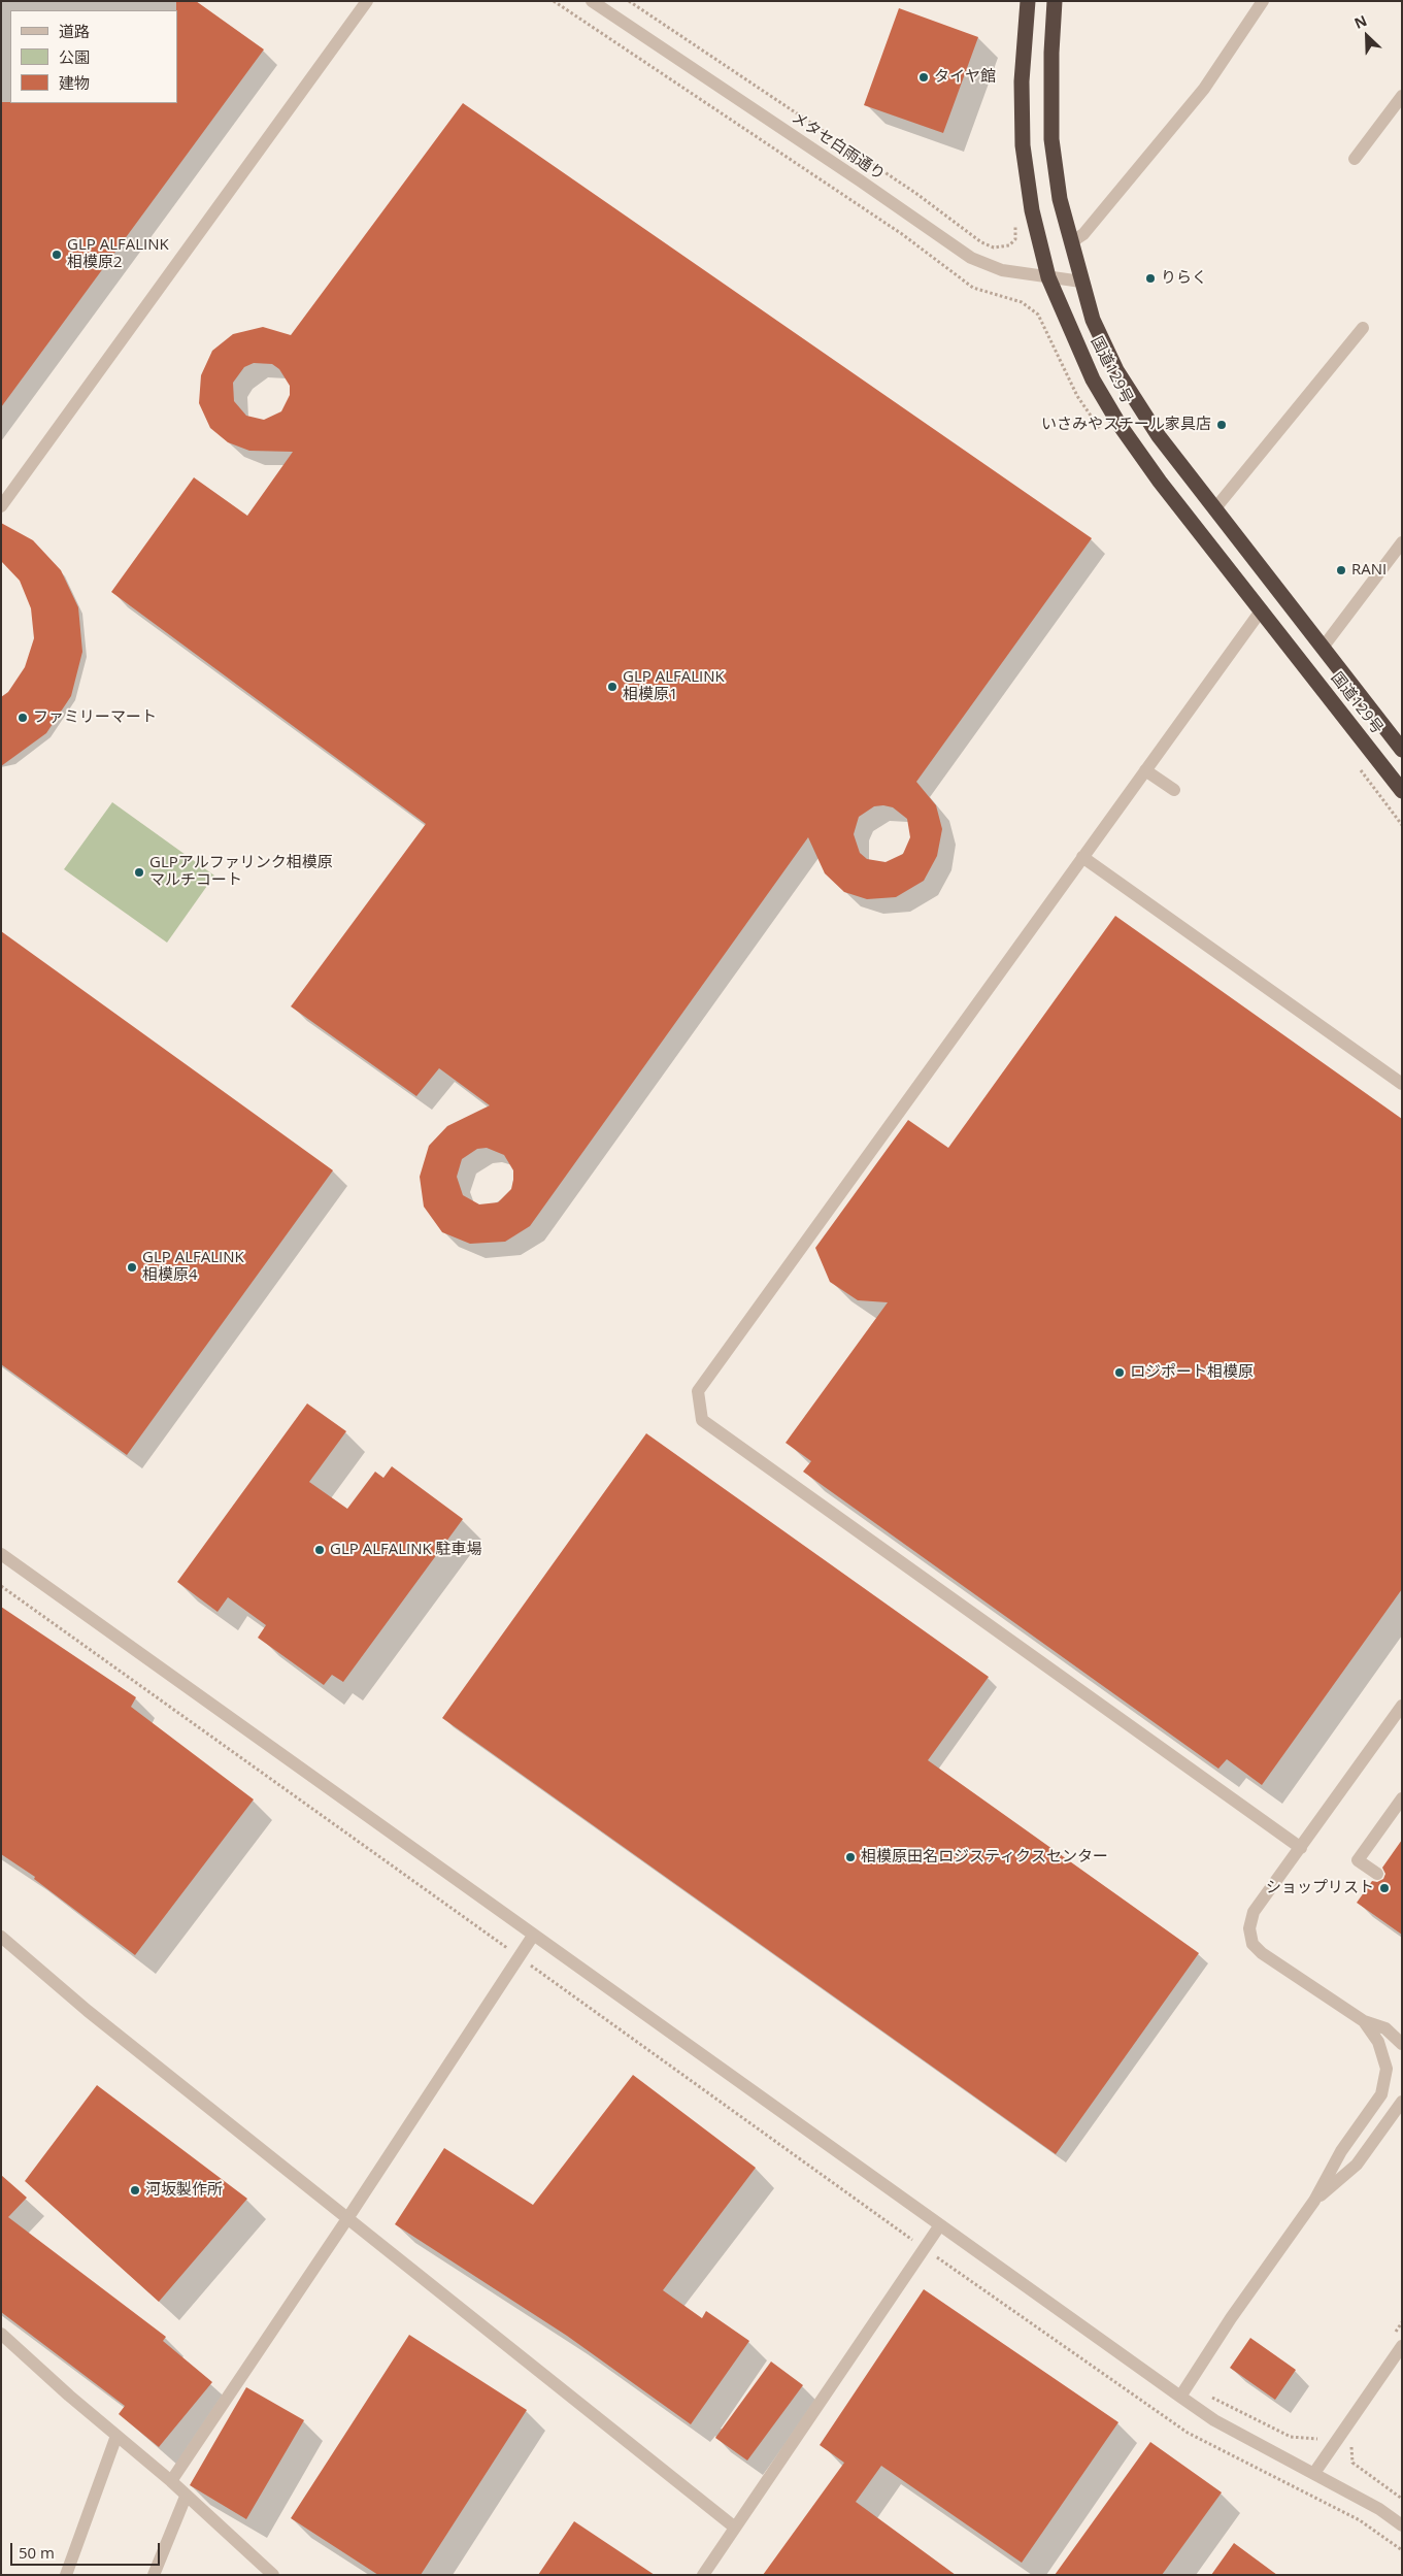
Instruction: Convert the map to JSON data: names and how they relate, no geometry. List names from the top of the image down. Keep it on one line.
{"streets":{"highway":["国道129号"],"street":["メタセ白雨通り"]},"crossings":[["メタセ白雨通り","国道129号"]],"places":["タイヤ館","GLP ALFALINK 相模原2","りらく","いさみやスチール家具店","RANI","GLP ALFALINK 相模原1","ファミリーマート","GLPアルファリンク相模原 マルチコート","GLP ALFALINK 相模原4","ロジポート相模原","GLP ALFALINK 駐車場","相模原田名ロジスティクスセンター","ショップリスト","河坂製作所"],"legend":["道路","公園","建物"],"scale_bar":"50 m","north":"top left"}
